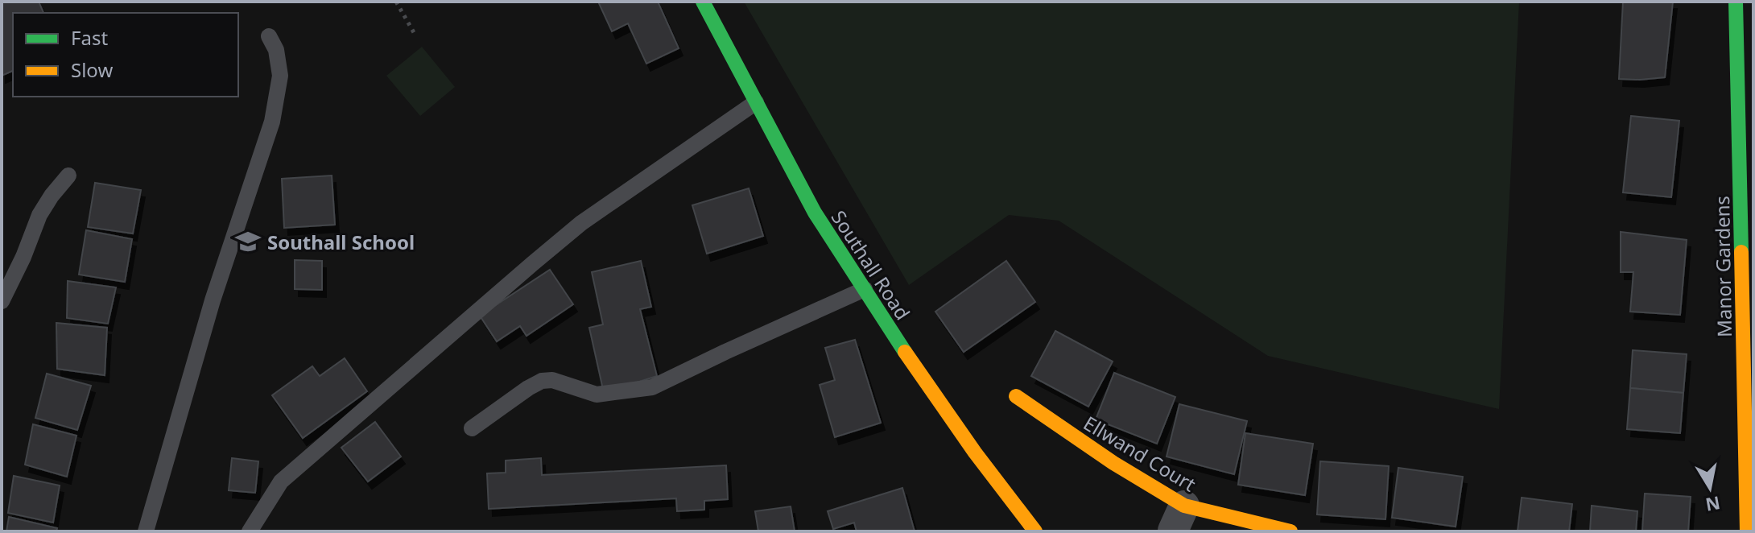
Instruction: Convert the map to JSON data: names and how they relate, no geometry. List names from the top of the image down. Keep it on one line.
{"streets":{"street":["Southall Road","Manor Gardens","Ellwand Court"]},"places":{"school or university":["Southall School"]},"legend":["Fast","Slow"],"north":"bottom"}
